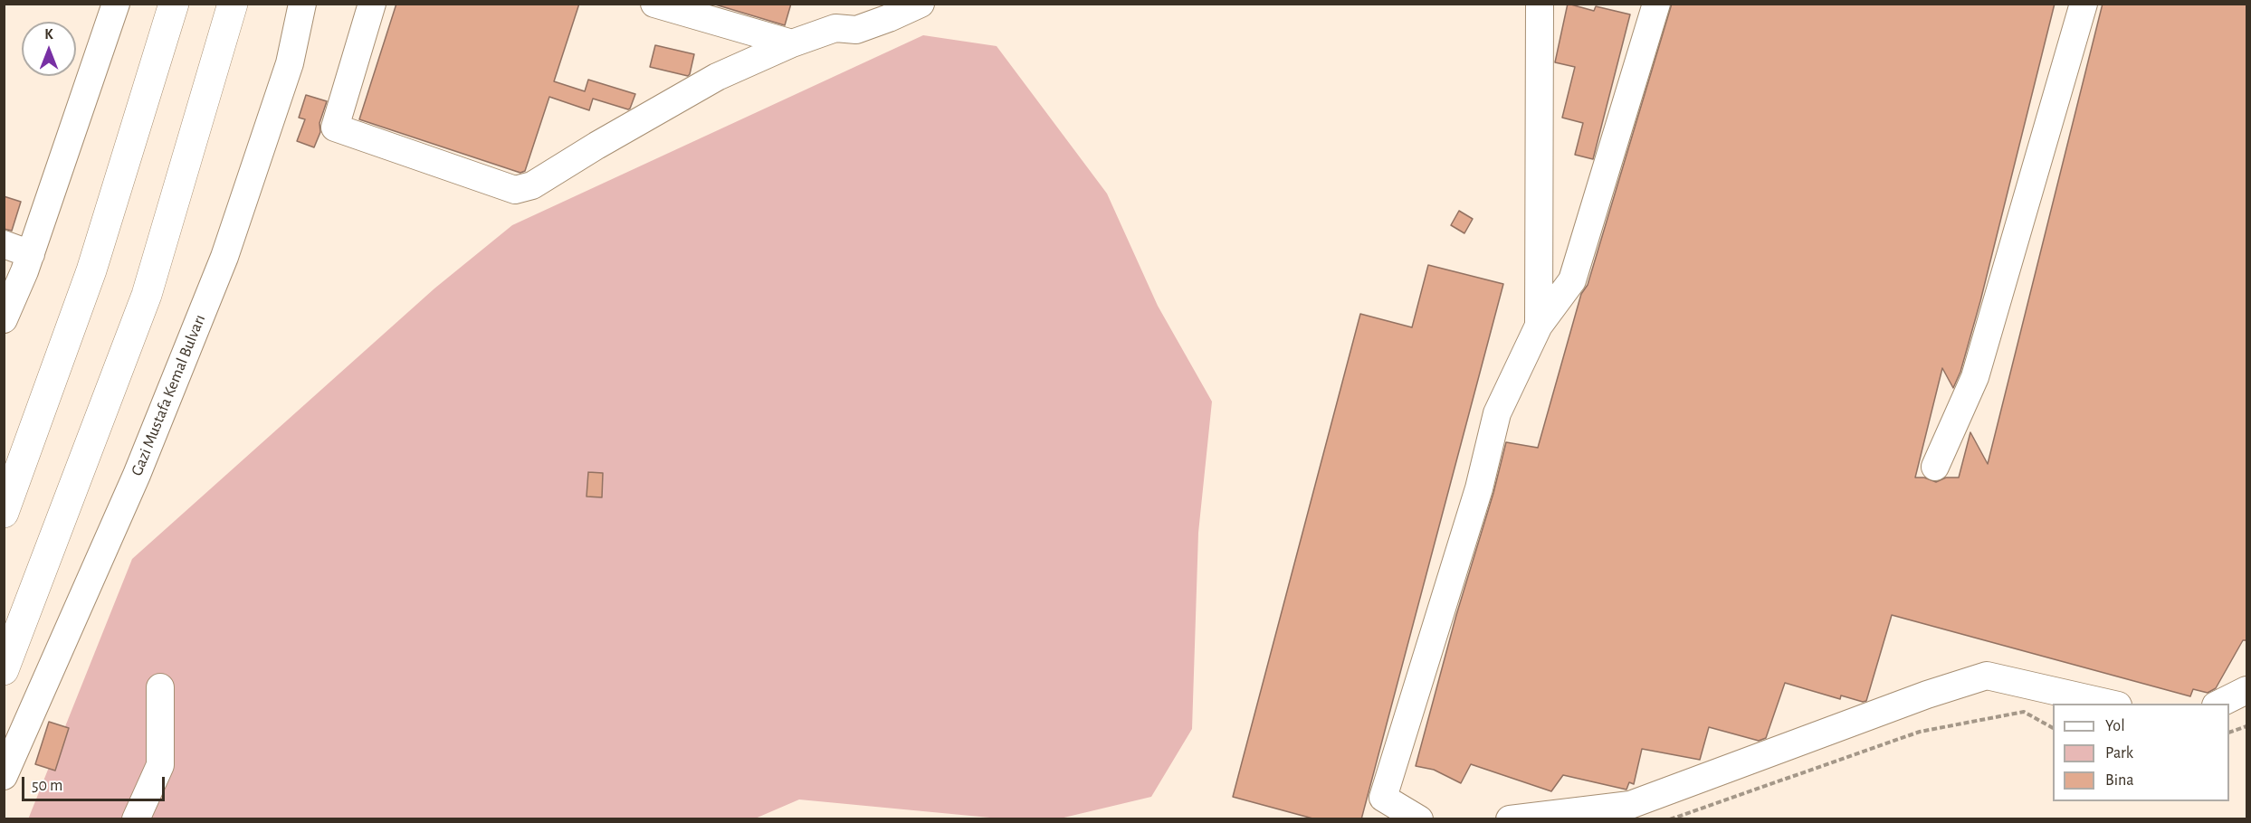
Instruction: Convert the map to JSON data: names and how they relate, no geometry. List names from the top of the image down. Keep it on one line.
{"streets":{"street":["Gazi Mustafa Kemal Bulvarı"]},"legend":["Yol","Park","Bina"],"scale_bar":"50 m","north":"top"}
